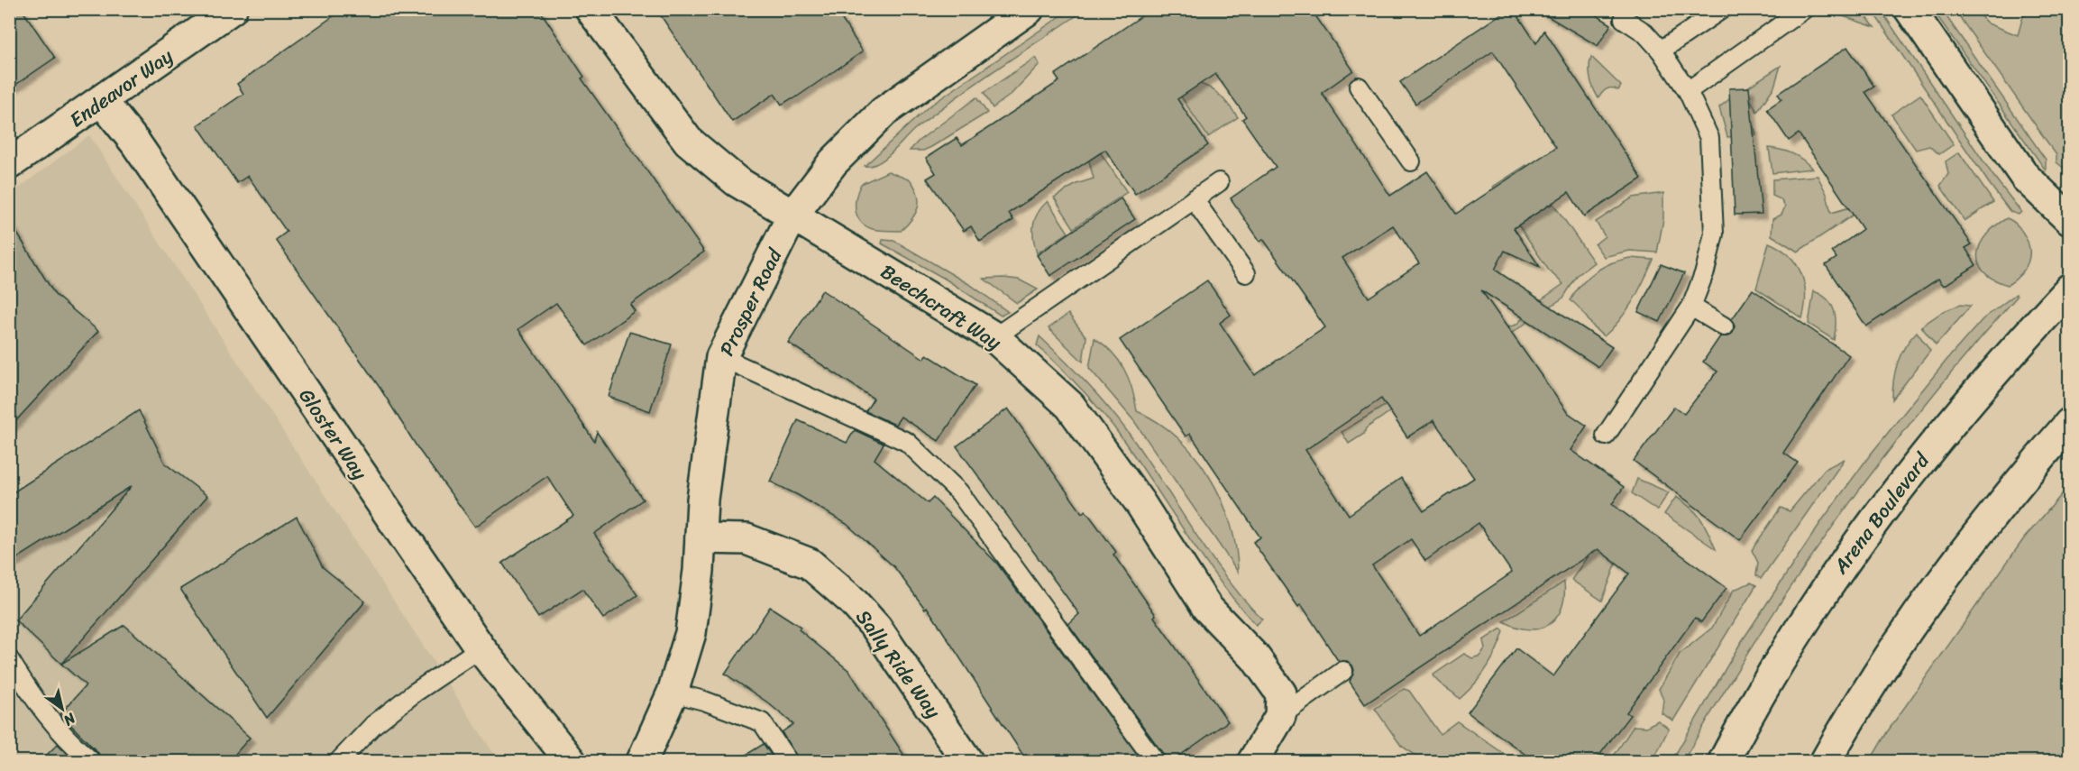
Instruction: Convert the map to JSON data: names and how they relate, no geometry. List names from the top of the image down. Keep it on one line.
{"streets":{"street":["Endeavor Way","Prosper Road","Beechcraft Way","Gloster Way","Arena Boulevard","Sally Ride Way"]},"crossings":[["Endeavor Way","Gloster Way"],["Prosper Road","Beechcraft Way"],["Prosper Road","Sally Ride Way"]],"north":"bottom right"}
